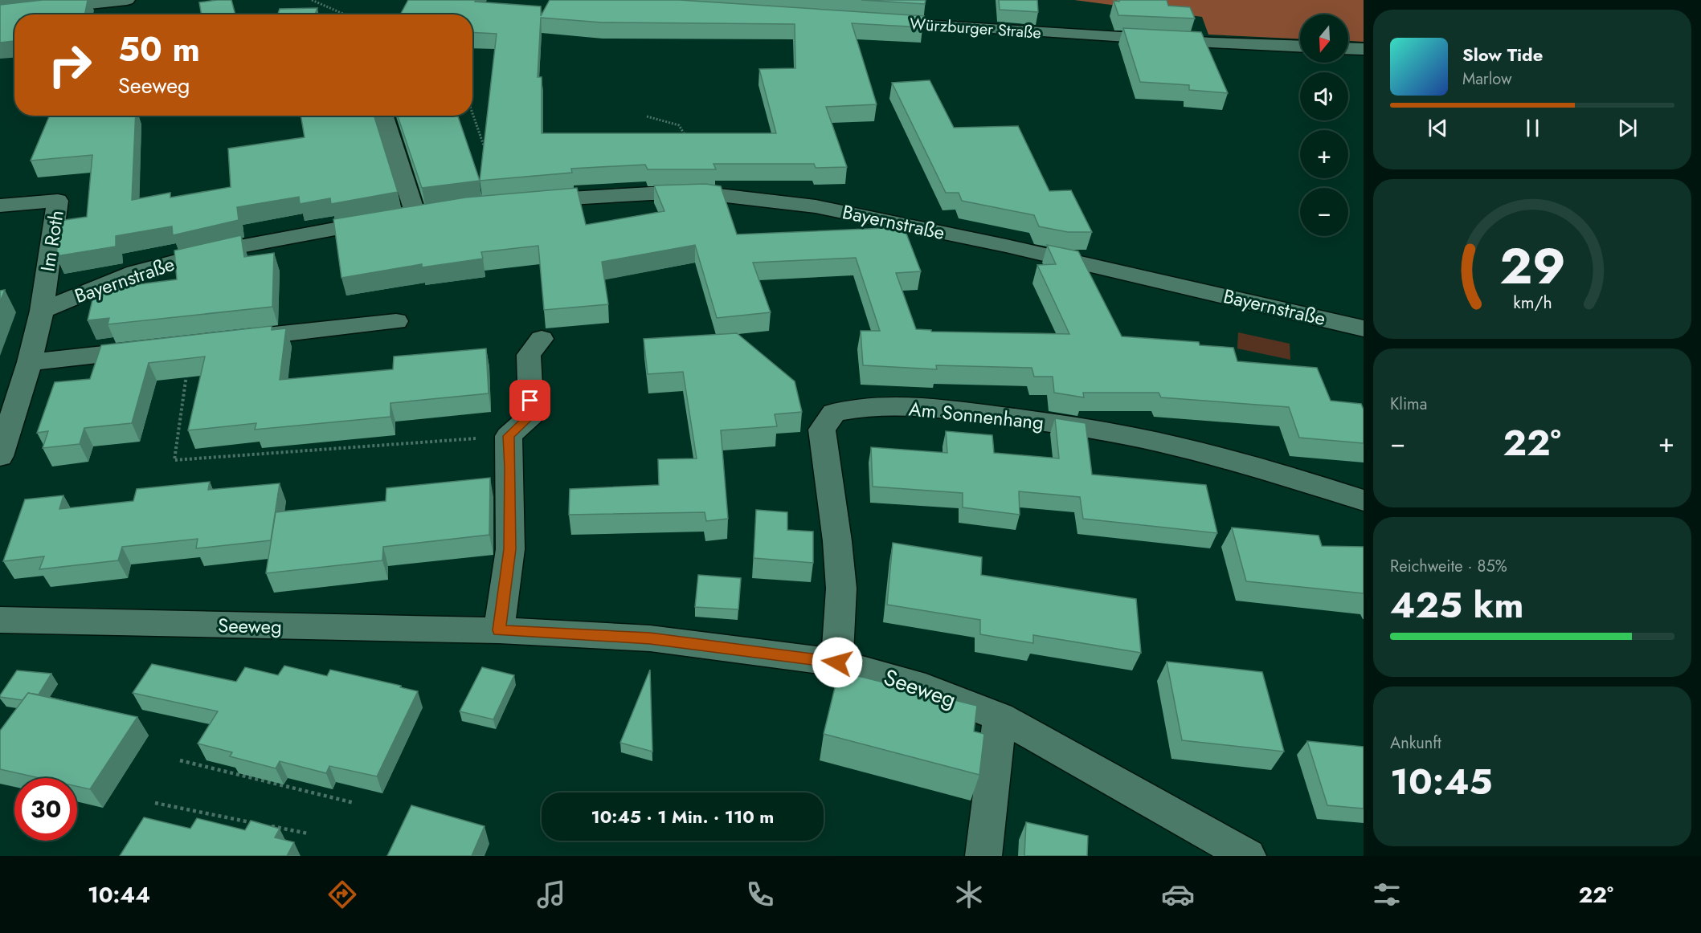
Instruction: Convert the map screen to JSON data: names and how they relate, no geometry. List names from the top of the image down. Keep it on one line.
{"streets":{"street":["Würzburger Straße","Bayernstraße","Im Roth","Am Sonnenhang","Seeweg"]},"crossings":[["Bayernstraße","Im Roth"],["Am Sonnenhang","Seeweg"]],"north":"bottom","page":{"map_buttons":["+","−"],"turn":["50 m","Seeweg"],"song":["Slow Tide","Marlow"],"tile":["Klima",["Reichweite · 85%","425 km"],["Ankunft","10:45"]],"heat":["−","22°","+"],"limit":"30","trip":"10:45 · 1 Min. · 110 m","tabs":["10:44","22°"],"gauge":["29","km/h"]}}
